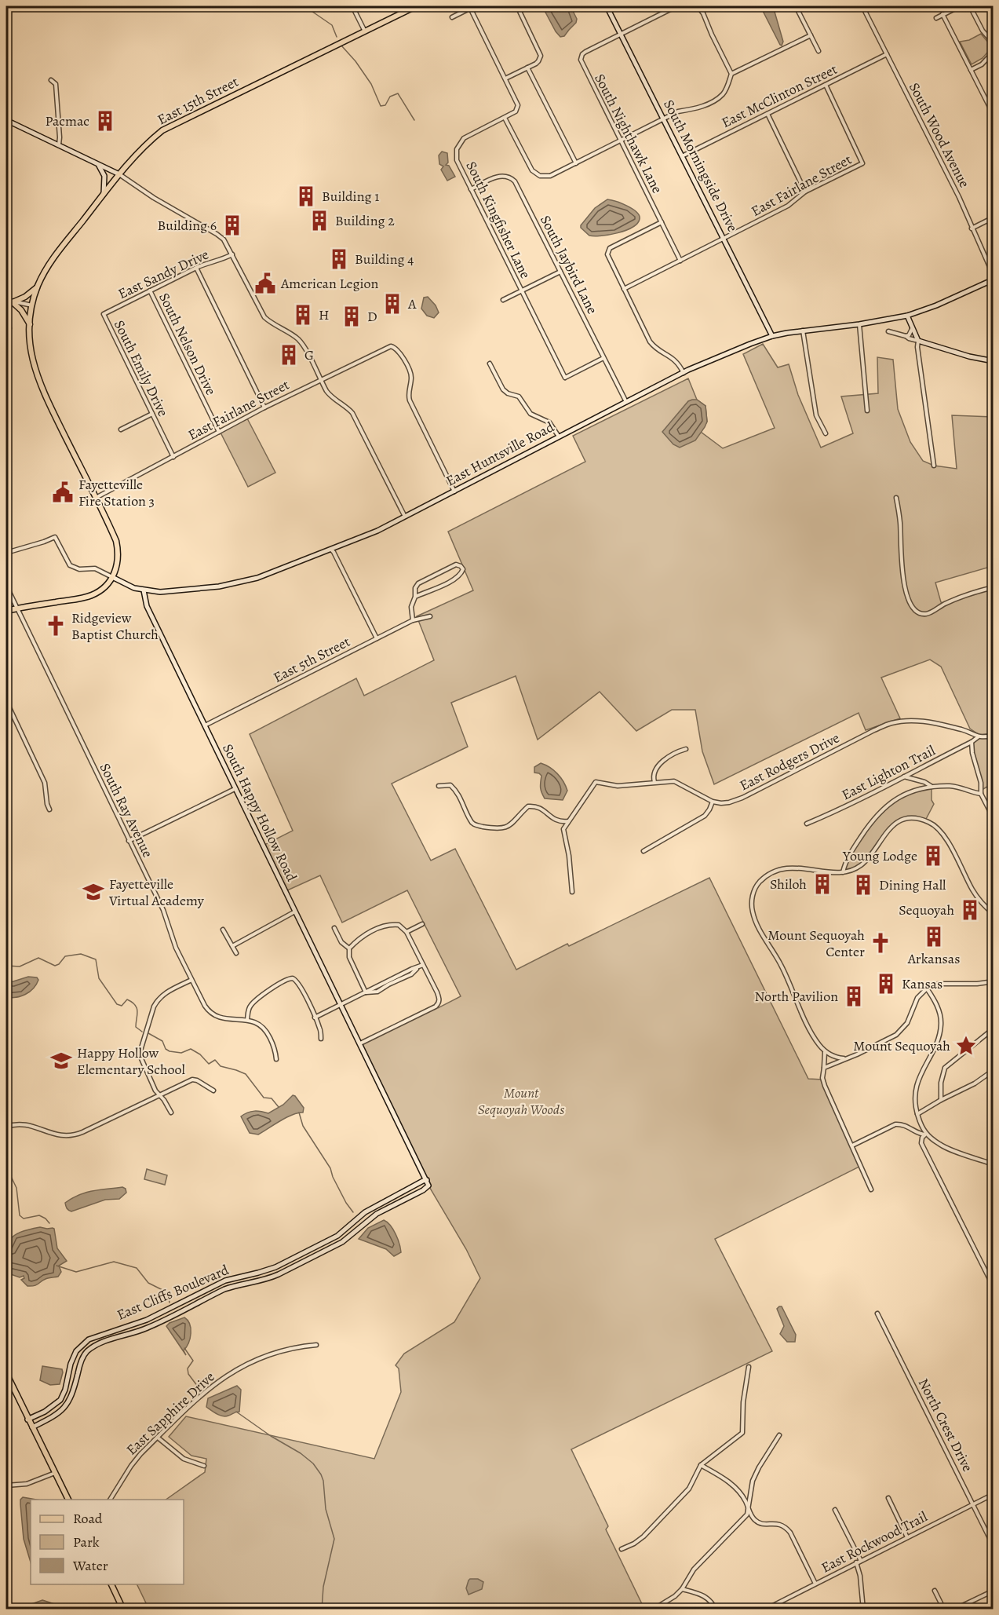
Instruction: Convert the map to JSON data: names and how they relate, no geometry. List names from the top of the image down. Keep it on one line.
{"streets":{"main road":["East 15th Street"],"street":["East McClinton Street","South Nighthawk Lane","South Wood Avenue","South Morningside Drive","East Fairlane Street","South Kingfisher Lane","South Jaybird Lane","East Sandy Drive","South Nelson Drive","South Emily Drive","East Huntsville Road","East 5th Street","East Rodgers Drive","East Lighton Trail","South Ray Avenue","South Happy Hollow Road","East Cliffs Boulevard","East Sapphire Drive","North Crest Drive","East Rockwood Trail"]},"crossings":[["East McClinton Street","South Wood Avenue"],["East McClinton Street","South Morningside Drive"],["East McClinton Street","East Fairlane Street"],["South Nighthawk Lane","South Morningside Drive"],["South Nighthawk Lane","East Fairlane Street"],["South Wood Avenue","East Huntsville Road"],["South Morningside Drive","East Fairlane Street"],["South Morningside Drive","East Huntsville Road"],["East Fairlane Street","South Nelson Drive"],["East Fairlane Street","South Emily Drive"],["East Fairlane Street","East Huntsville Road"],["South Kingfisher Lane","South Jaybird Lane"],["South Jaybird Lane","East Huntsville Road"],["East Sandy Drive","South Nelson Drive"],["East Sandy Drive","South Emily Drive"],["East Huntsville Road","South Happy Hollow Road"],["East 5th Street","South Happy Hollow Road"],["East Rodgers Drive","East Lighton Trail"],["South Happy Hollow Road","East Cliffs Boulevard"],["North Crest Drive","East Rockwood Trail"]],"parks":["Mount Sequoyah Woods"],"places":{"building":["Pacmac","Building 1","Building 2","Building 6","Building 4","A","H","D","G","Young Lodge","Shiloh","Dining Hall","Sequoyah","Arkansas","Kansas","North Pavilion"],"public building":["American Legion","Fayetteville Fire Station 3"],"church":["Ridgeview Baptist Church","Mount Sequoyah Center"],"school or university":["Fayetteville Virtual Academy","Happy Hollow Elementary School"],"place":["Mount Sequoyah"]},"legend":["Road","Park","Water"]}
